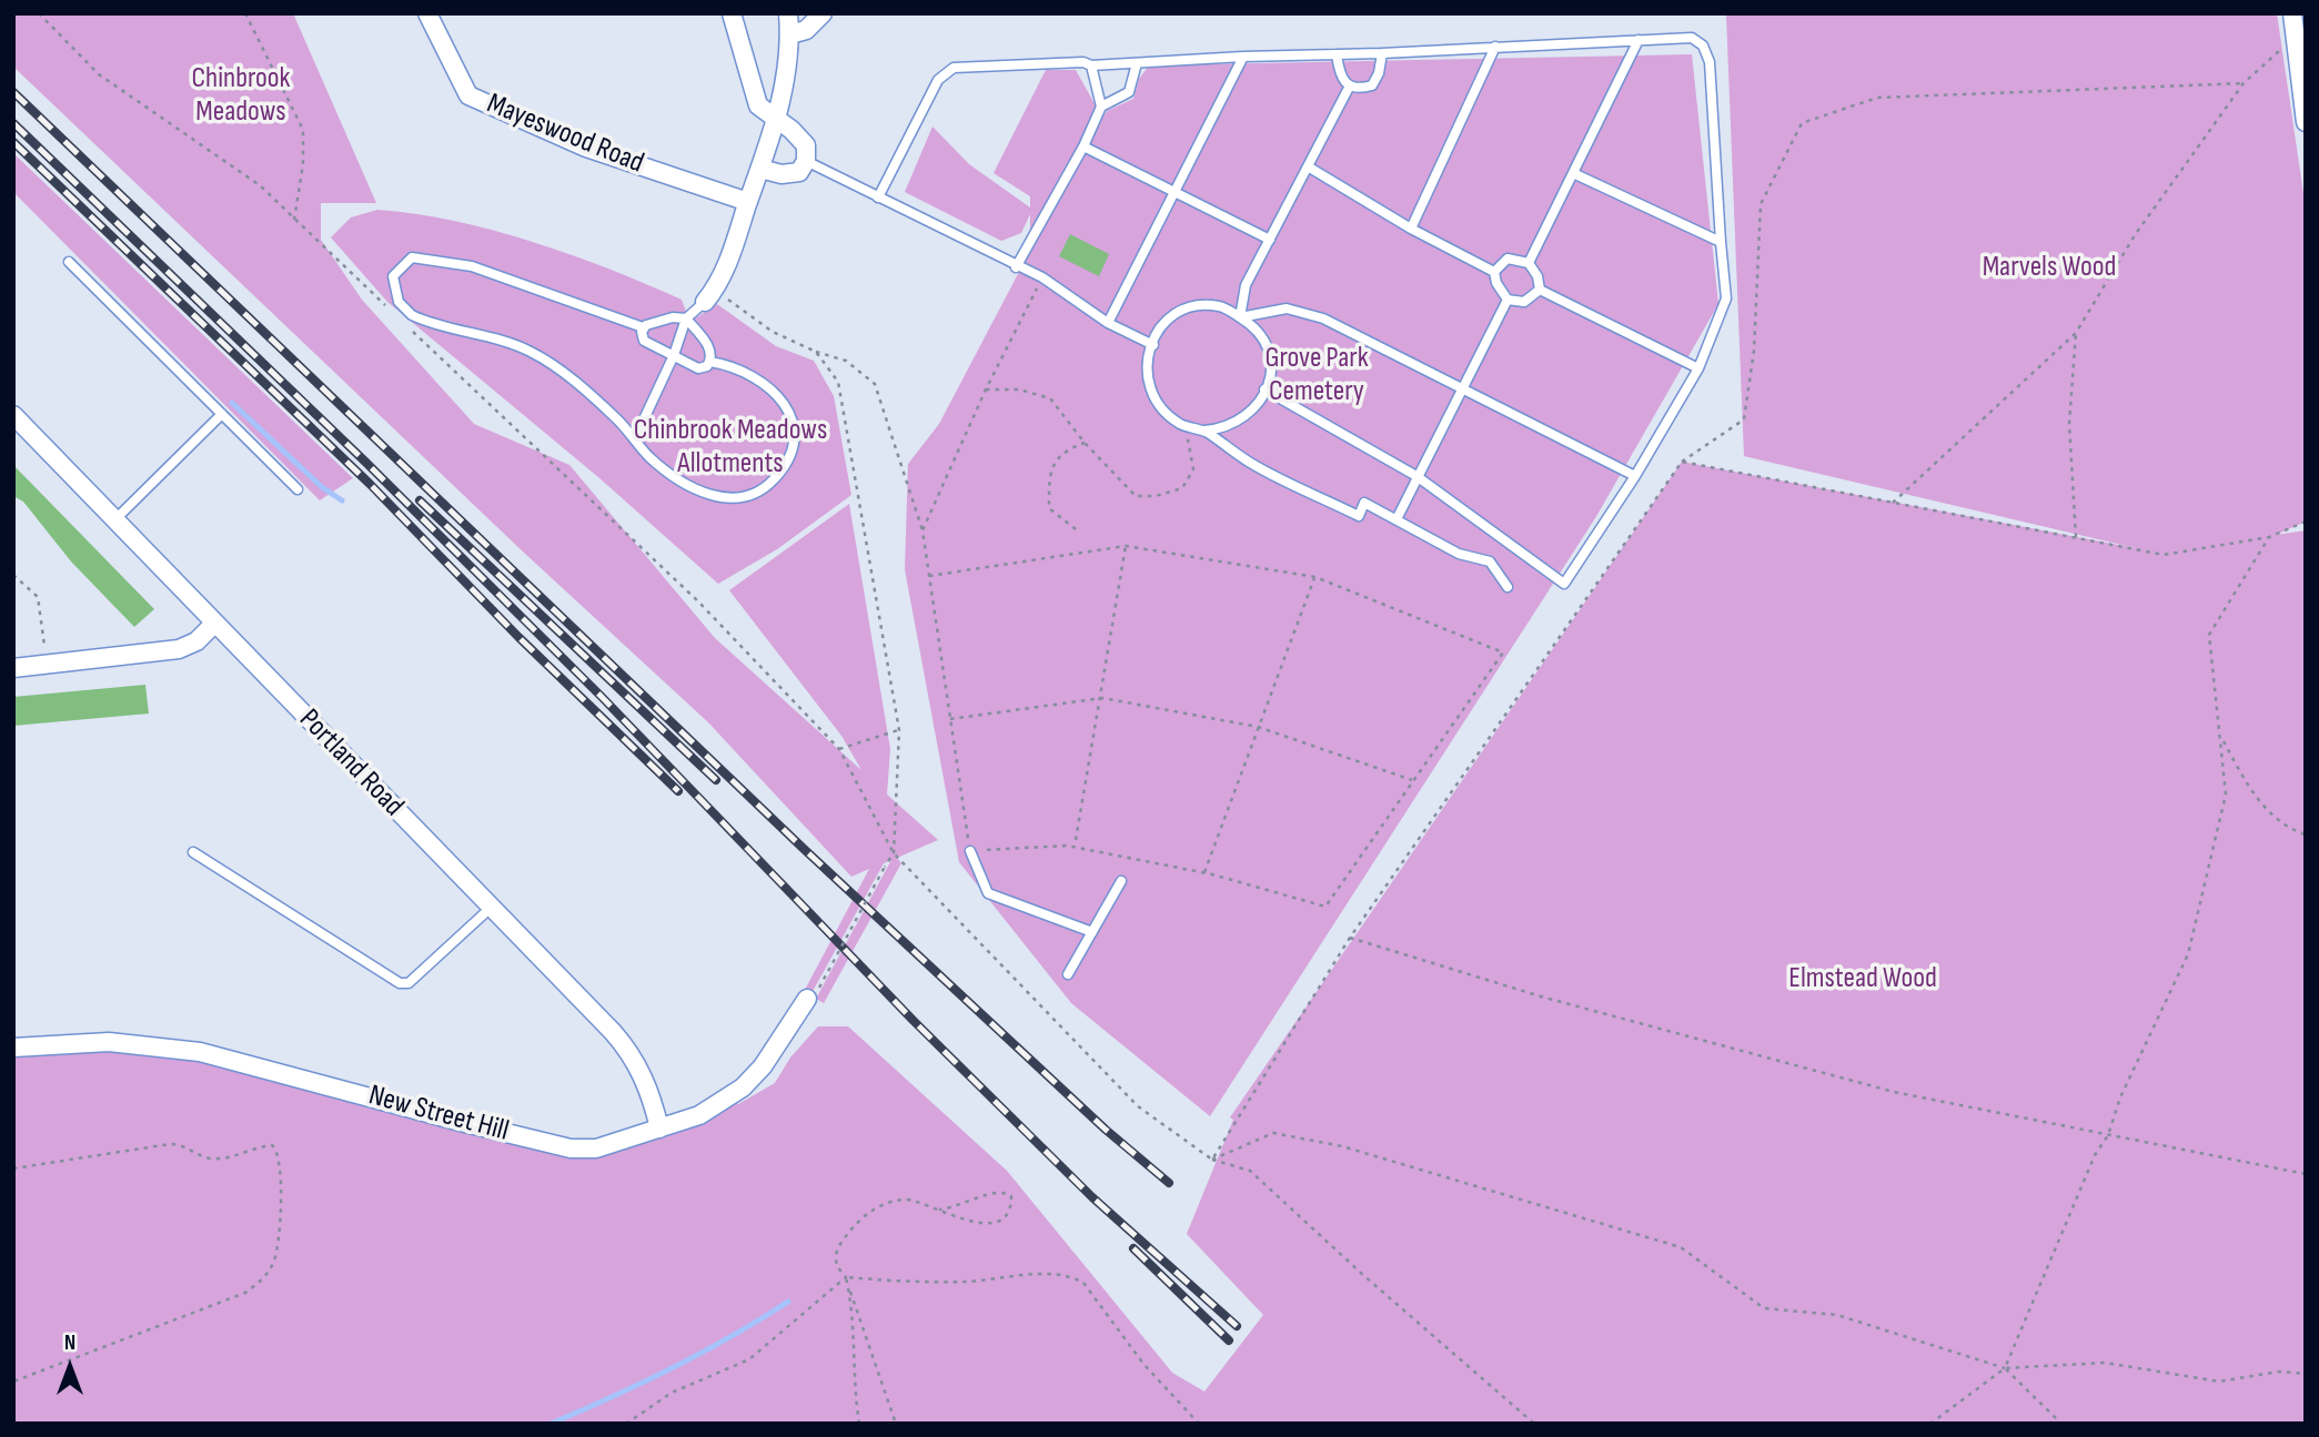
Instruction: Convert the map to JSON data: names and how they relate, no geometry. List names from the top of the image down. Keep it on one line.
{"streets":{"street":["Mayeswood Road","Portland Road","New Street Hill"]},"crossings":[["Portland Road","New Street Hill"]],"parks":["Chinbrook Meadows","Marvels Wood","Grove Park Cemetery","Chinbrook Meadows Allotments","Elmstead Wood"],"north":"top"}
